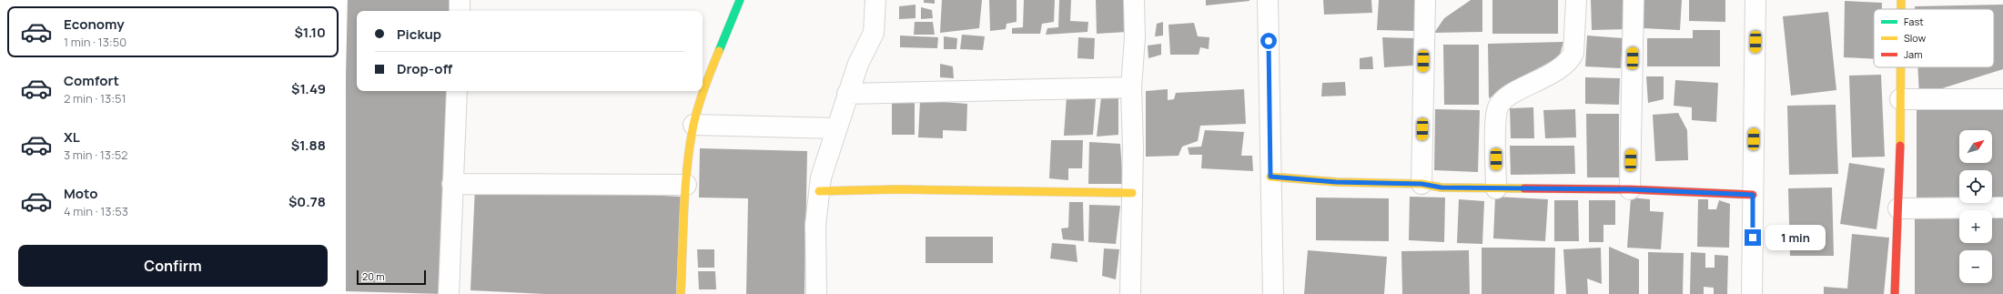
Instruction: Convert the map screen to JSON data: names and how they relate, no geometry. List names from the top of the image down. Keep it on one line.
{"legend":["Fast","Slow","Jam"],"scale_bar":"20 m","north":"top right","page":{"list":[{"name":"Economy","note":"1 min · 13:50","value":"$1.10"},{"name":"Comfort","note":"2 min · 13:51","value":"$1.49"},{"name":"XL","note":"3 min · 13:52","value":"$1.88"},{"name":"Moto","note":"4 min · 13:53","value":"$0.78"}],"banner":["Pickup","Drop-off"],"map_buttons":["+","−"],"bubble":"1 min","buttons":"Confirm","scale":"20 m"}}
